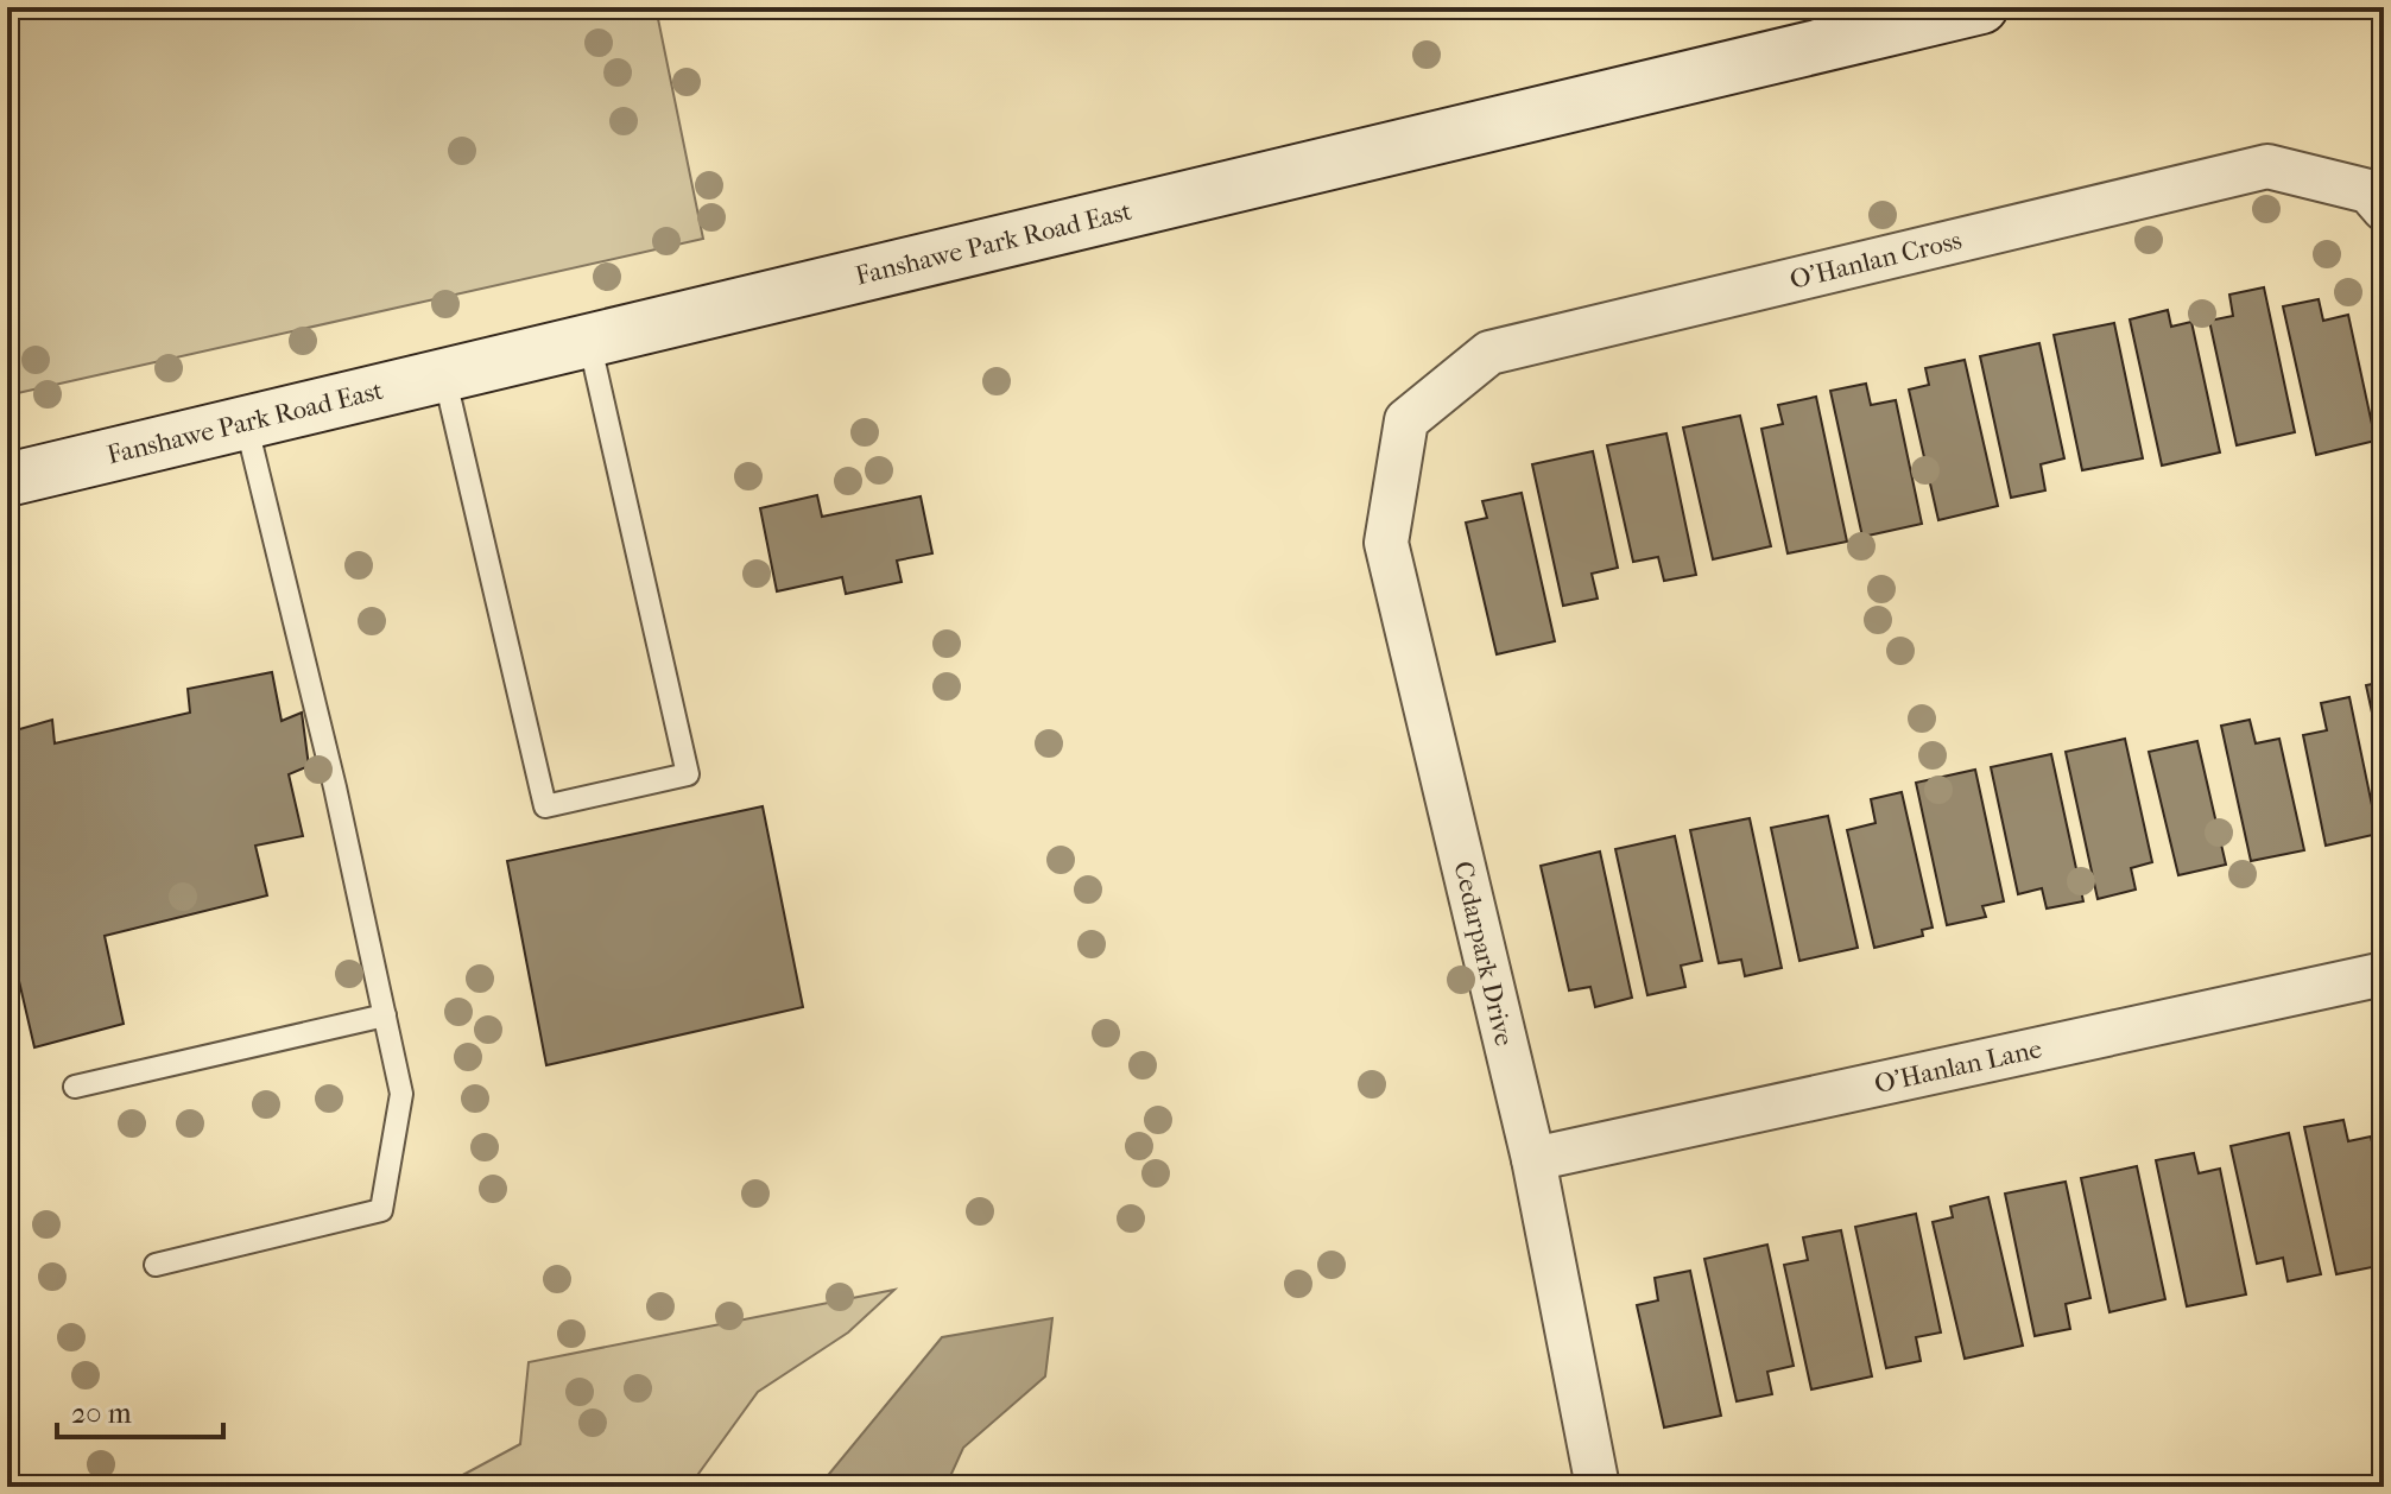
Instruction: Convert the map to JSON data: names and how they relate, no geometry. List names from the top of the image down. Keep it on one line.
{"streets":{"main road":["Fanshawe Park Road East"],"street":["O'Hanlan Cross","Cedarpark Drive","O'Hanlan Lane"]},"crossings":[["O'Hanlan Cross","Cedarpark Drive"],["Cedarpark Drive","O'Hanlan Lane"]],"scale_bar":"20 m"}
